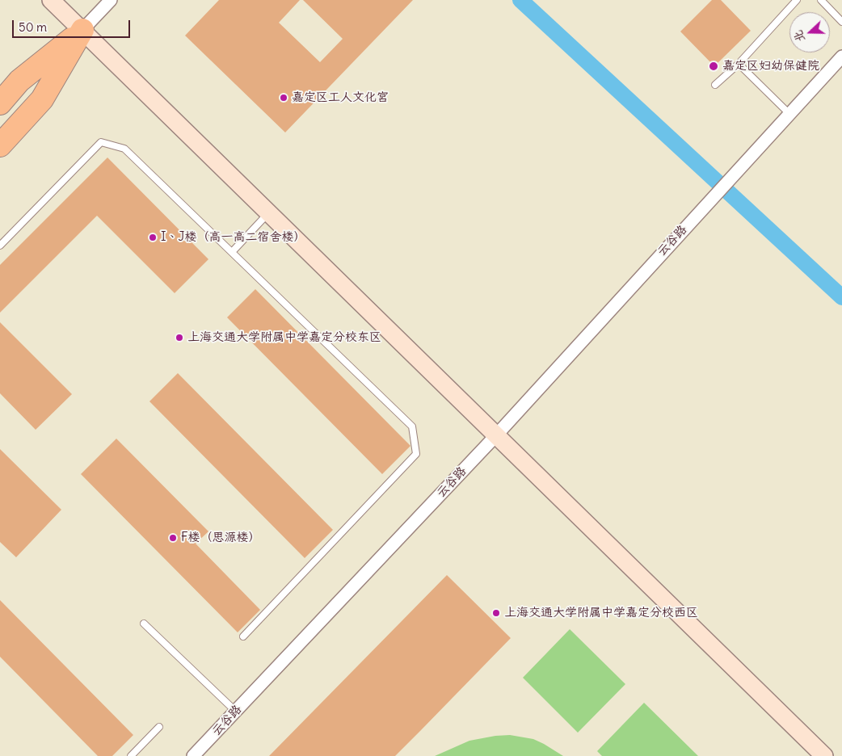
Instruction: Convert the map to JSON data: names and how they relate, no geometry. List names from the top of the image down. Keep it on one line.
{"streets":{"street":["云谷路"]},"places":["嘉定区妇幼保健院","嘉定区工人文化宫","I、J楼（高一高二宿舍楼）","上海交通大学附属中学嘉定分校东区","F楼（思源楼）","上海交通大学附属中学嘉定分校西区"],"scale_bar":"50 m","north":"left"}
